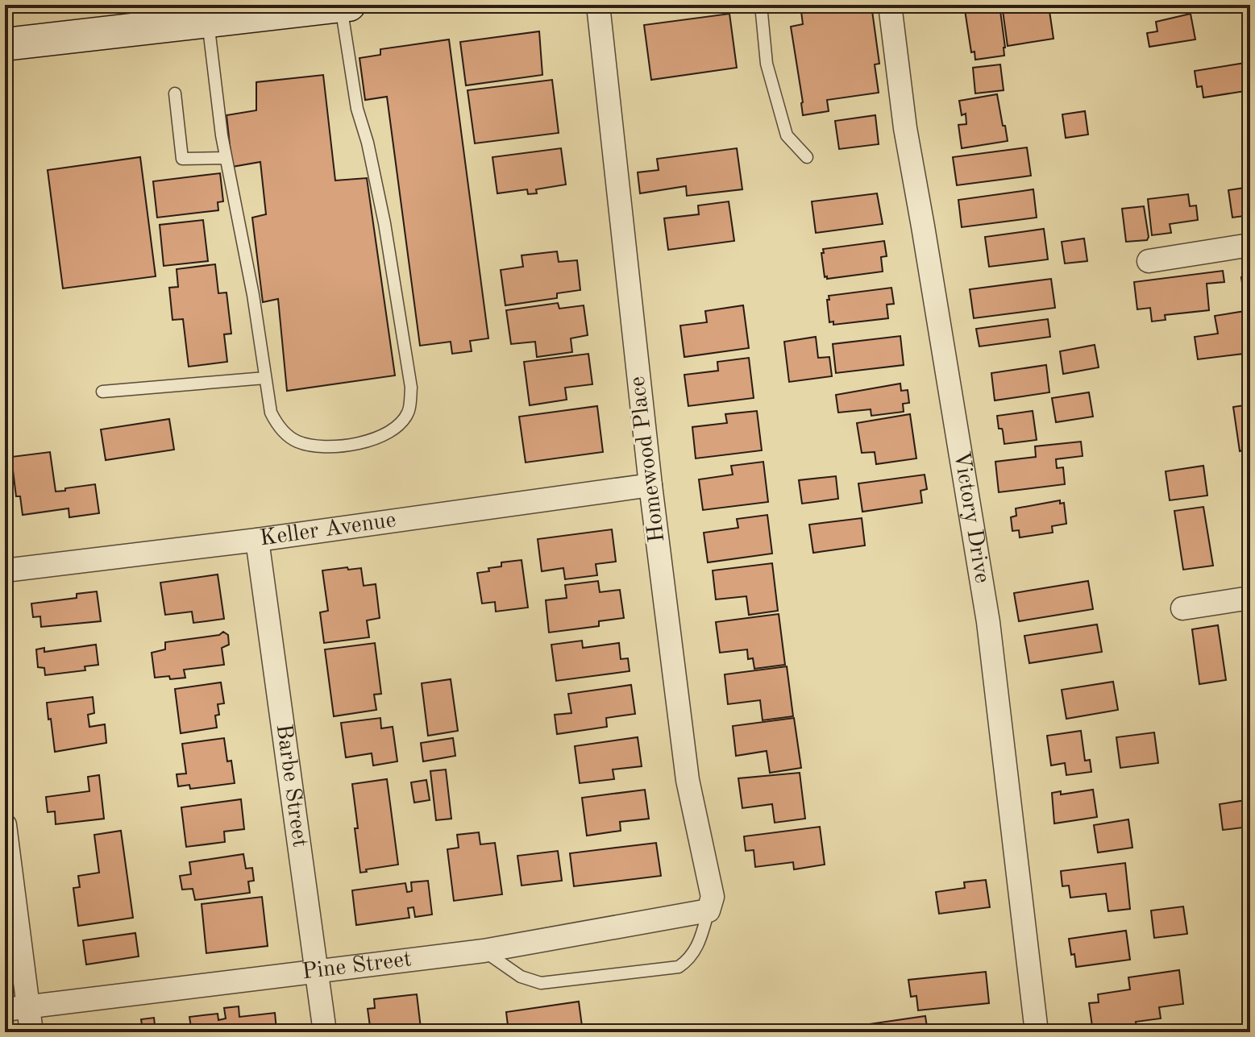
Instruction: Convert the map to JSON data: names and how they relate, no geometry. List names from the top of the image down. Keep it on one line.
{"streets":{"street":["Homewood Place","Victory Drive","Keller Avenue","Barbe Street","Pine Street"]},"crossings":[["Homewood Place","Keller Avenue"],["Homewood Place","Pine Street"],["Keller Avenue","Barbe Street"],["Barbe Street","Pine Street"]]}
